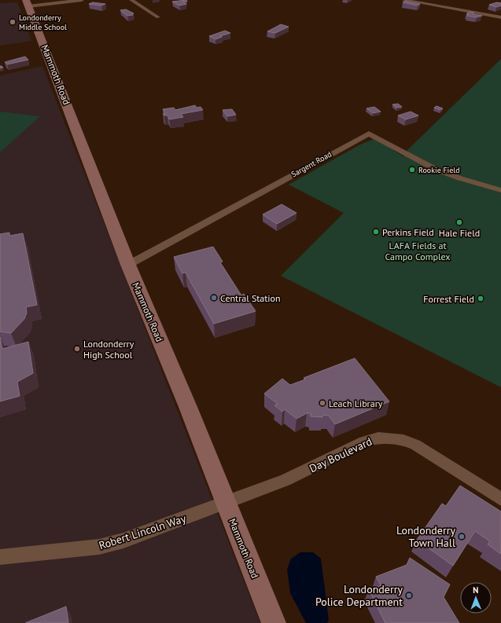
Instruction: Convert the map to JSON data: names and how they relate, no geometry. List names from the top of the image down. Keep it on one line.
{"streets":{"main road":["Mammoth Road"],"street":["Sargent Road","Day Boulevard","Robert Lincoln Way"]},"crossings":[["Mammoth Road","Sargent Road"],["Mammoth Road","Day Boulevard"],["Mammoth Road","Robert Lincoln Way"],["Day Boulevard","Robert Lincoln Way"]],"parks":["LAFA Fields at Campo Complex"],"places":["Londonderry Middle School","Rookie Field","Hale Field","Perkins Field","Central Station","Forrest Field","Londonderry High School","Leach Library","Londonderry Town Hall","Londonderry Police Department"],"north":"top"}
